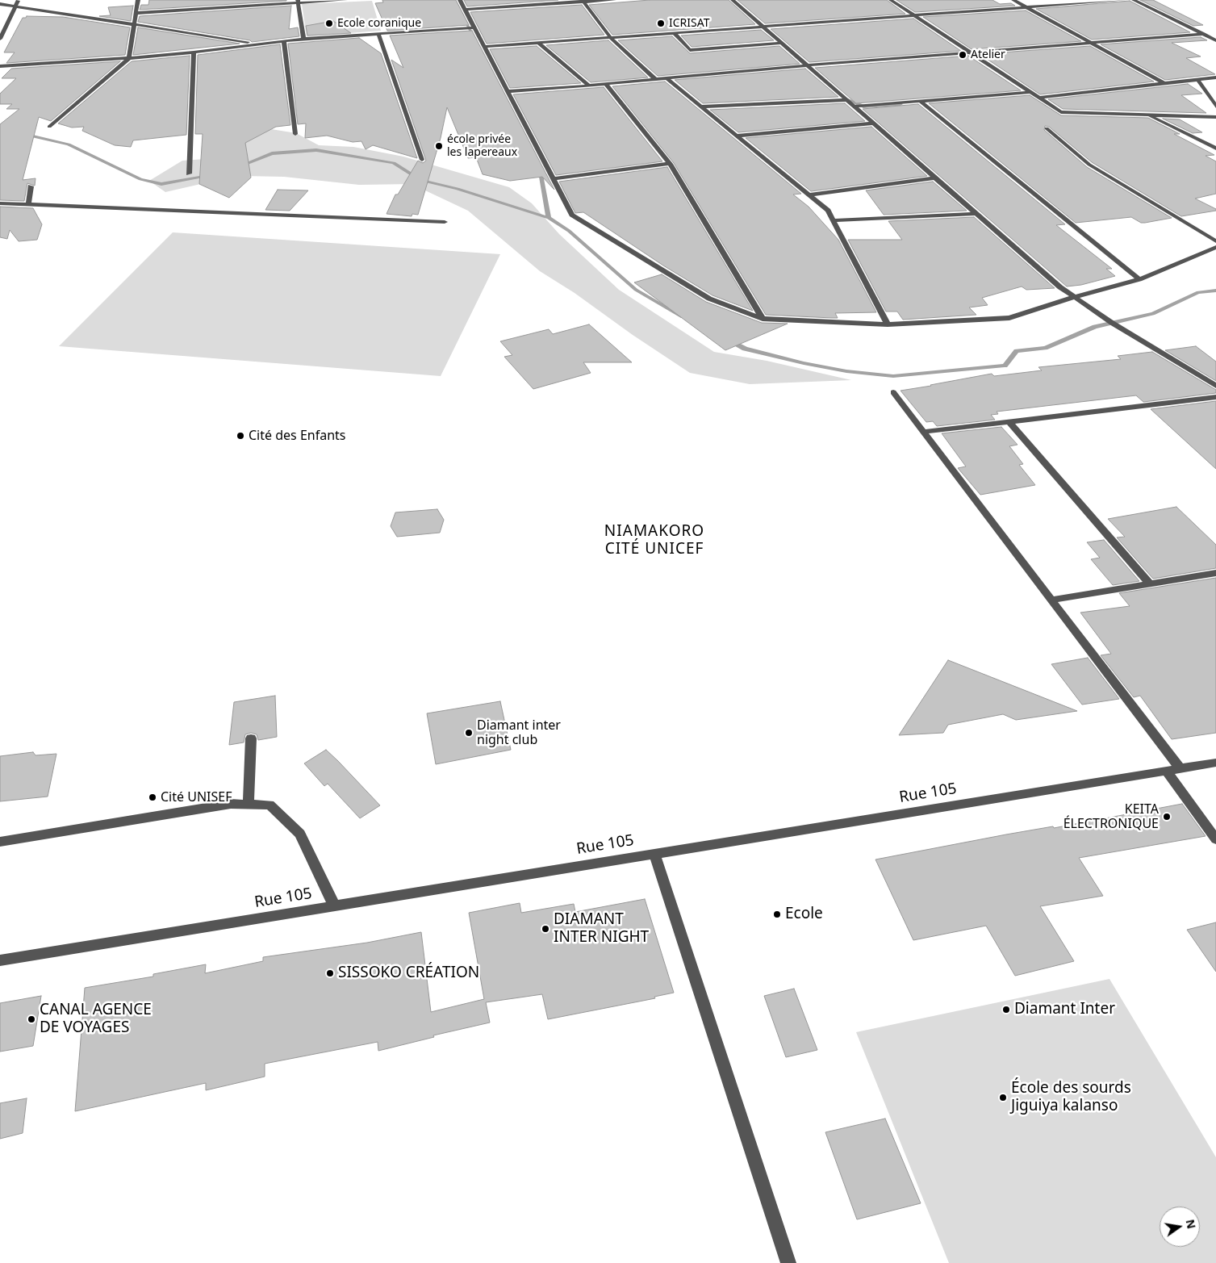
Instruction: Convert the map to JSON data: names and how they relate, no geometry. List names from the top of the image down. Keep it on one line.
{"streets":{"street":["Rue 105"]},"districts":["NIAMAKORO CITÉ UNICEF"],"places":["Ecole coranique","ICRISAT","Atelier","école privée les lapereaux","Cité des Enfants","Diamant inter night club","Cité UNISEF","KEITA ÉLECTRONIQUE","Ecole","DIAMANT INTER NIGHT","SISSOKO CRÉATION","Diamant Inter","CANAL AGENCE DE VOYAGES","École des sourds Jiguiya kalanso"],"north":"right"}
